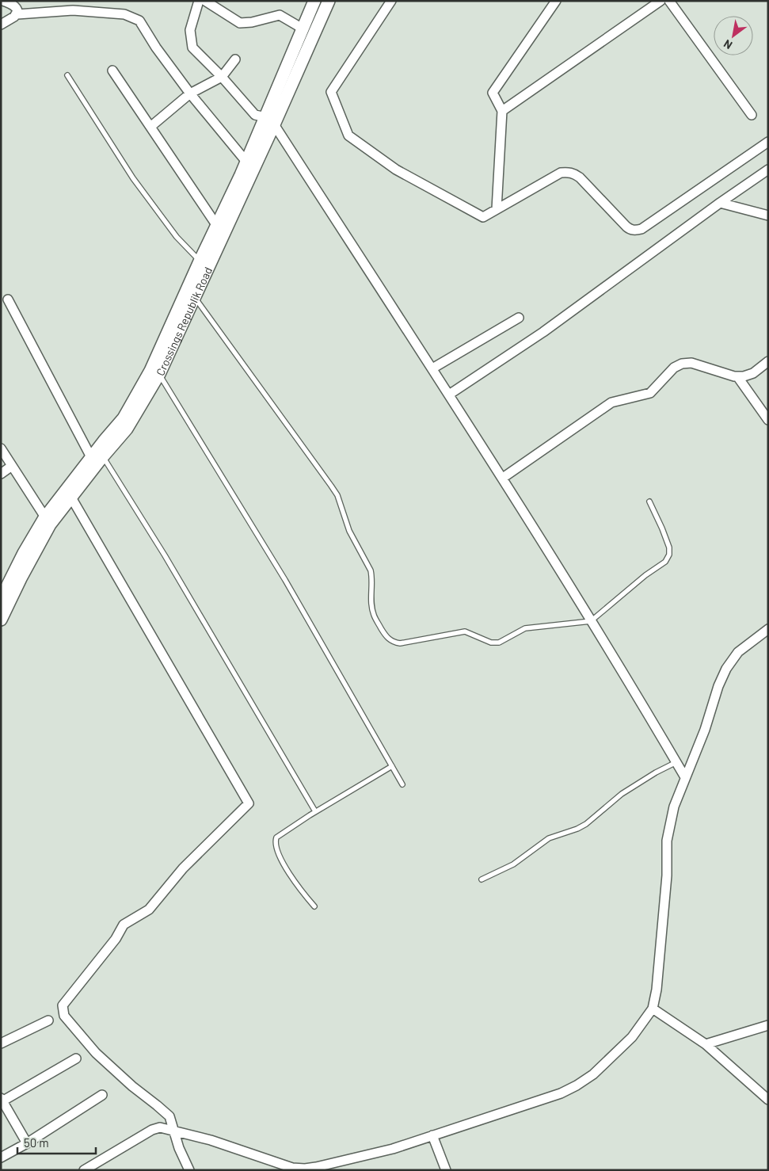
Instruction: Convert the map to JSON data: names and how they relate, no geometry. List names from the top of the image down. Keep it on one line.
{"streets":{"street":["Crossings Republik Road"]},"scale_bar":"50 m","north":"bottom left"}
